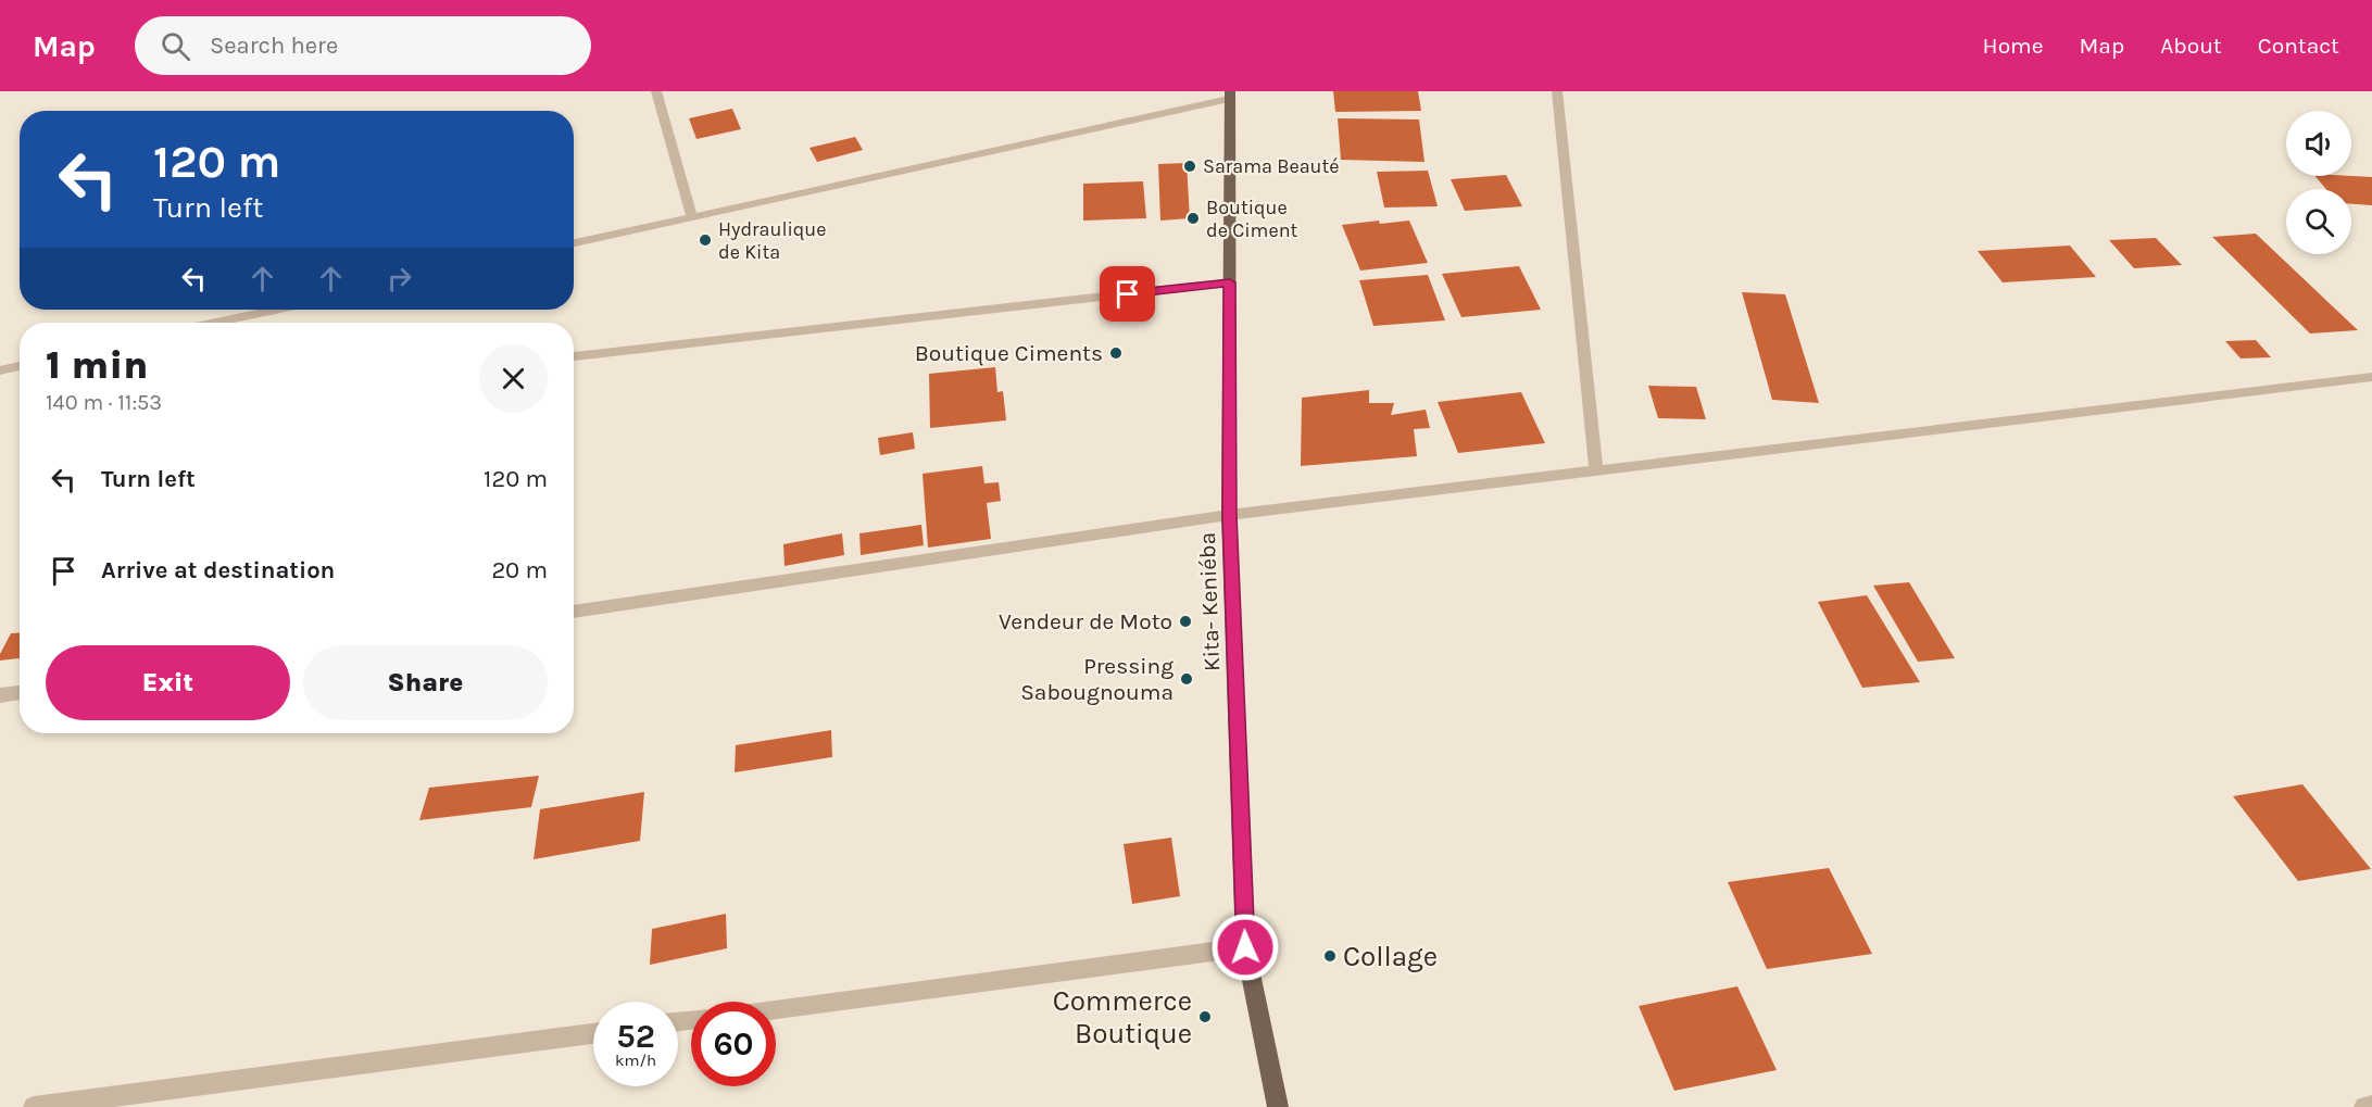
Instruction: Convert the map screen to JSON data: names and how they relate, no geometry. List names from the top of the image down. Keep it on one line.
{"streets":{"main road":["Kita- Keniéba"]},"places":["Sarama Beauté","Boutique de Ciment","Hydraulique de Kita","Boutique Ciments","Vendeur de Moto","Pressing Sabougnouma","Collage","Commerce Boutique"],"page":{"header":"Map","search":"Search here","nav":["Home","Map","About","Contact"],"turn":["120 m","Turn left"],"heading":["1 min","140 m · 11:53"],"list":[{"name":"Turn left","value":"120 m"},{"name":"Arrive at destination","value":"20 m"}],"buttons":["Exit","Share"],"speed":"52 km/h","limit":"60"}}
